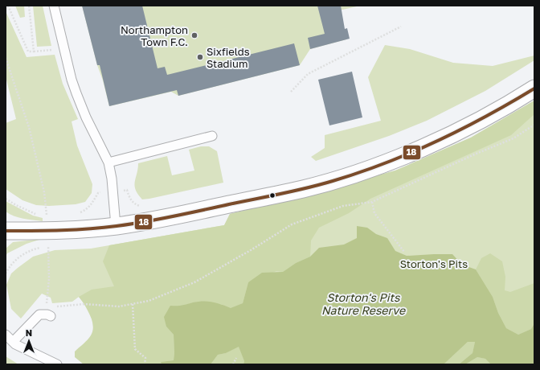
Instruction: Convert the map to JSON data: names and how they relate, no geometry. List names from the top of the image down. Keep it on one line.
{"water":["Storton's Pits Nature Reserve"],"parks":["Storton's Pits"],"places":["Northampton Town F.C.","Sixfields Stadium"],"lines":["transit line 18"],"north":"top"}
